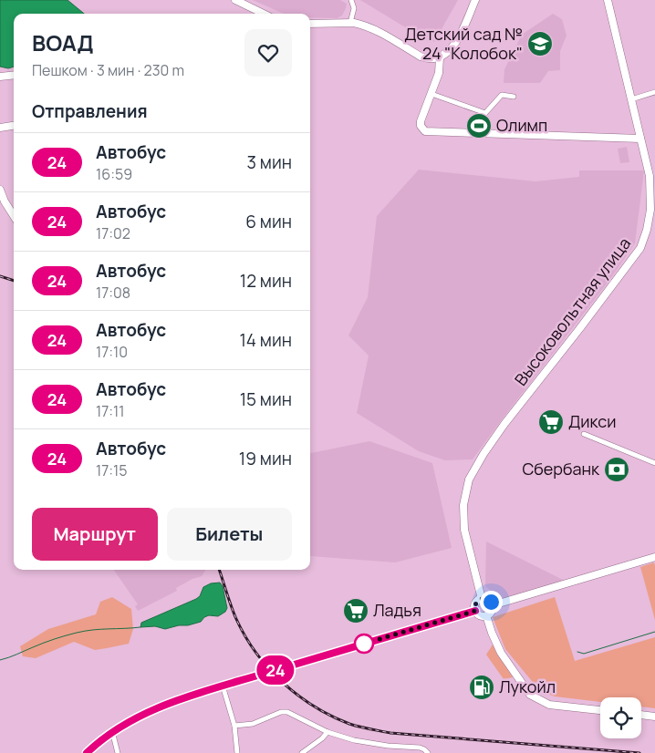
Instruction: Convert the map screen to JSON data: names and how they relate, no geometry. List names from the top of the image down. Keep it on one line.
{"streets":{"main road":["Высоковольтная улица"]},"places":{"school or university":["Детский сад № 24 \"Колобок\""],"sports":["Олимп"],"supermarket":["Дикси","Ладья"],"bank":["Сбербанк"],"fuel station":["Лукойл"]},"lines":["bus line 24"],"page":{"on_map":"24","heading":[["ВОАД","Пешком · 3 мин · 230 m"],"Отправления"],"list":[{"mark":"24","name":"Автобус","note":"16:59","value":"3 мин"},{"mark":"24","name":"Автобус","note":"17:02","value":"6 мин"},{"mark":"24","name":"Автобус","note":"17:08","value":"12 мин"},{"mark":"24","name":"Автобус","note":"17:10","value":"14 мин"},{"mark":"24","name":"Автобус","note":"17:11","value":"15 мин"},{"mark":"24","name":"Автобус","note":"17:15","value":"19 мин"}],"buttons":["Маршрут","Билеты"]}}
